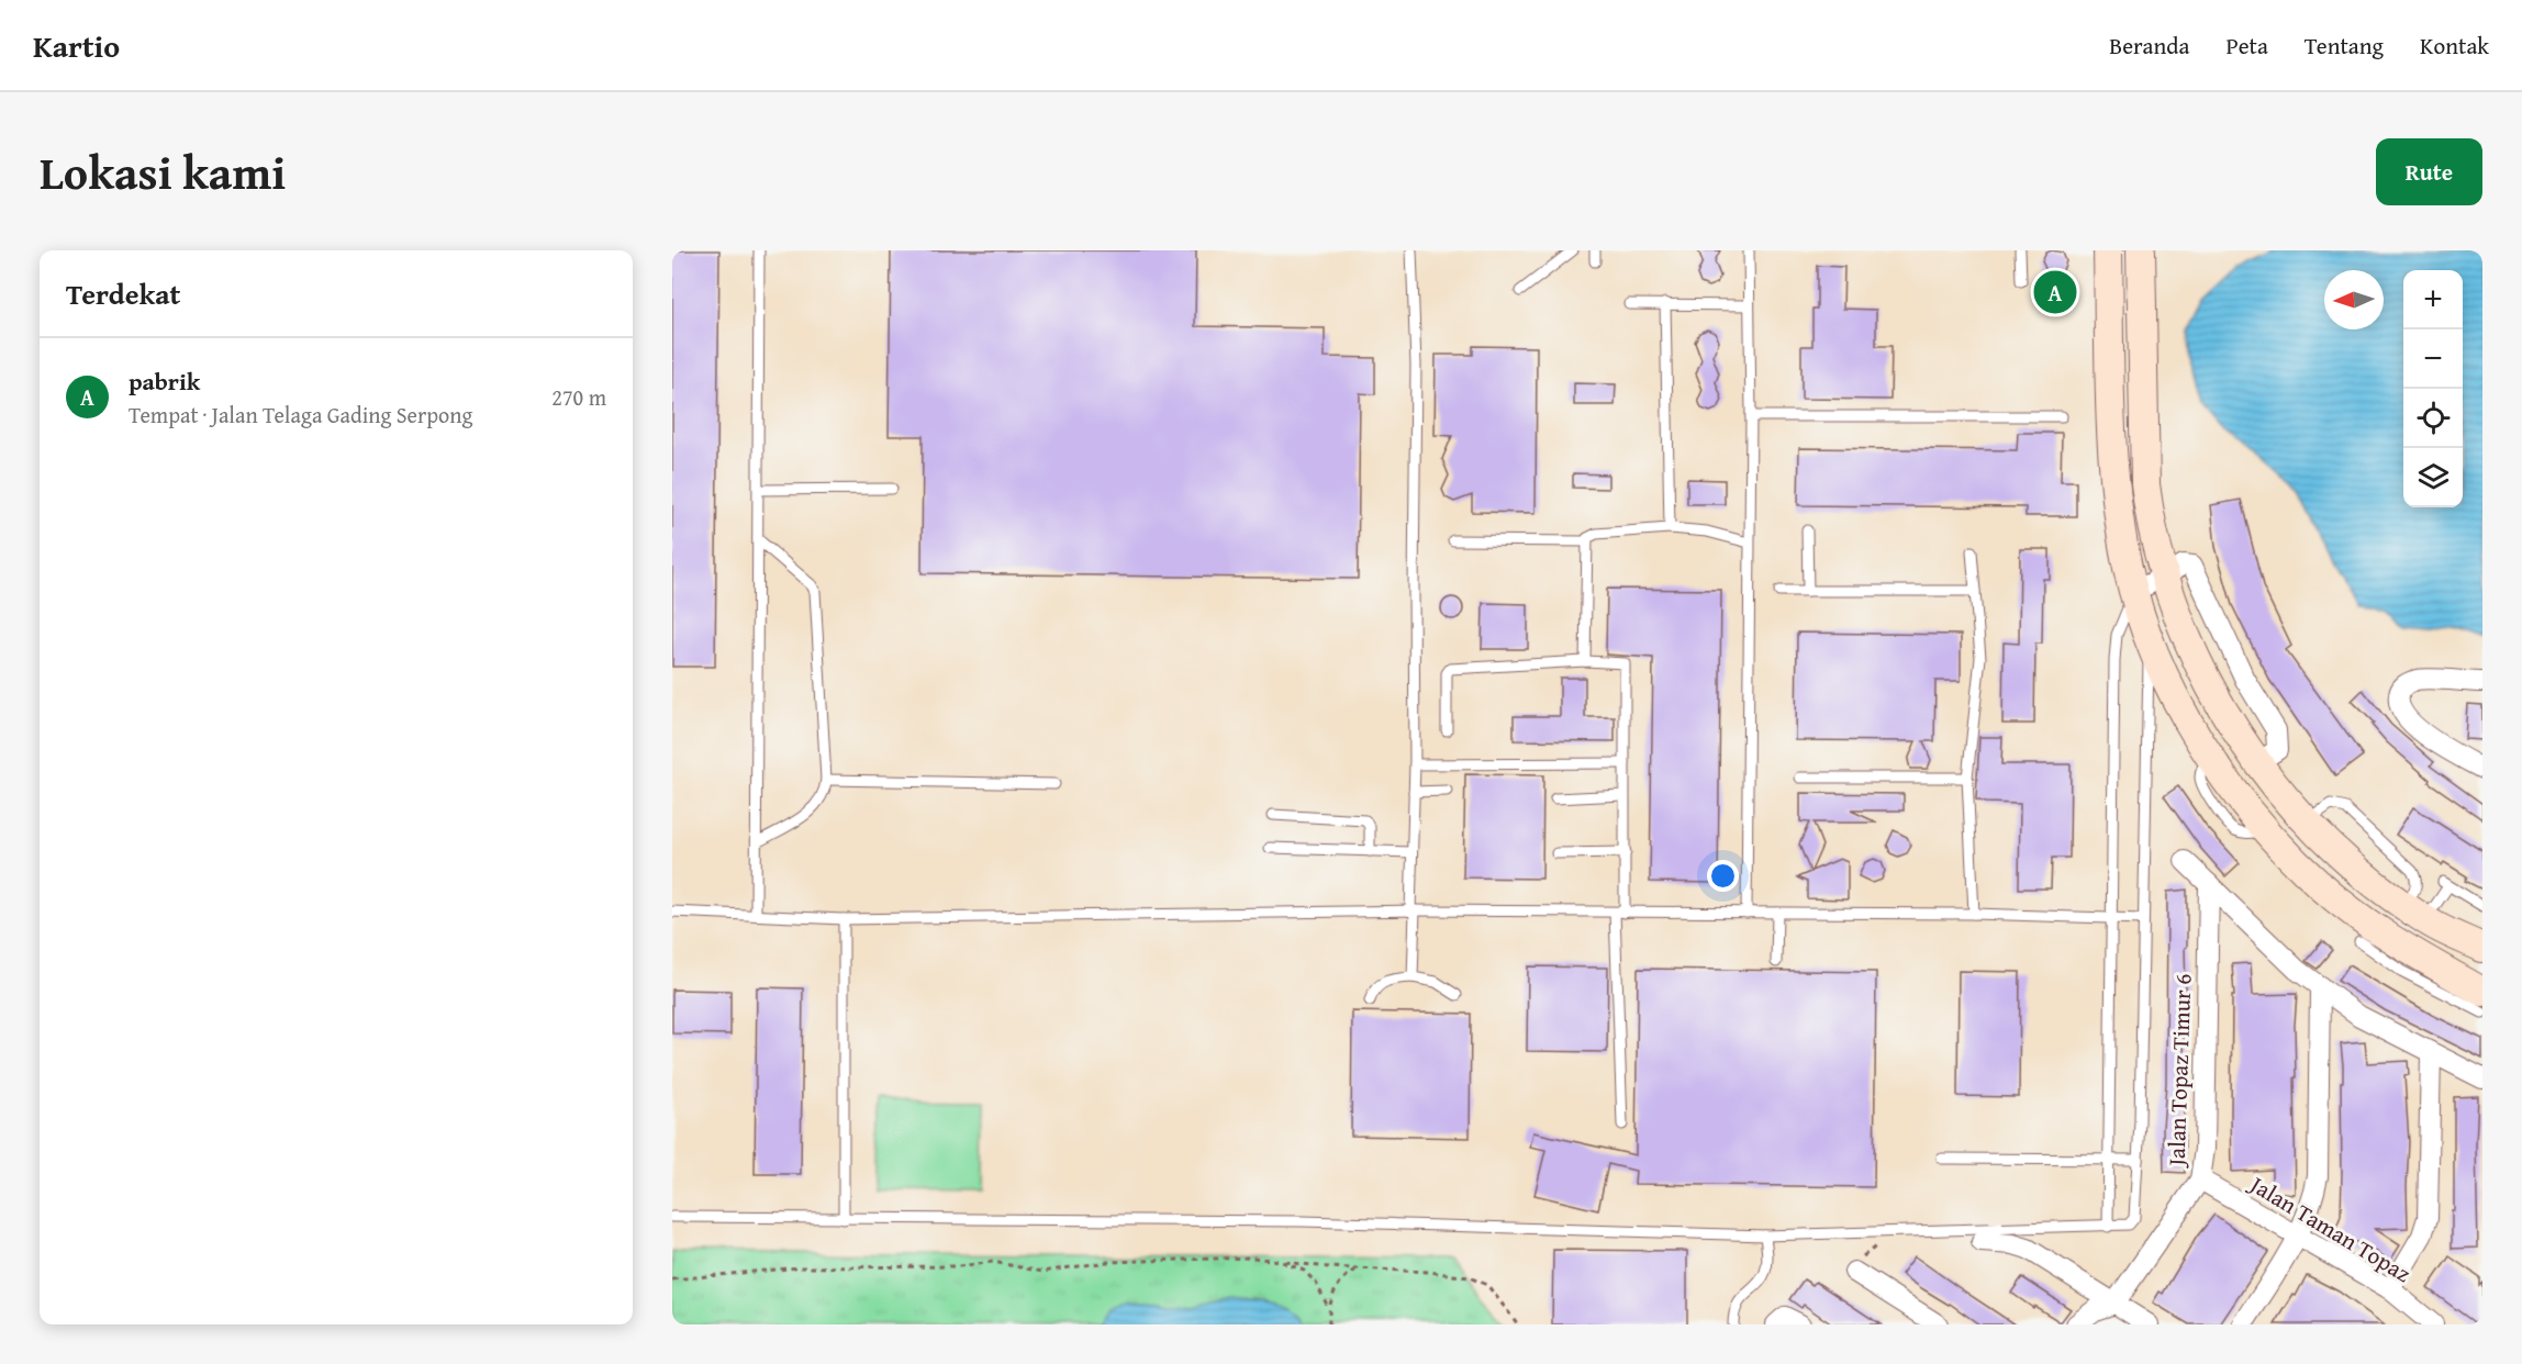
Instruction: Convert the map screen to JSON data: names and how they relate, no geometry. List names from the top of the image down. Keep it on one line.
{"streets":{"street":["Jalan Topaz Timur 6","Jalan Taman Topaz"]},"crossings":[["Jalan Topaz Timur 6","Jalan Taman Topaz"]],"north":"left","page":{"header":"Kartio","nav":["Beranda","Peta","Tentang","Kontak"],"title":"Lokasi kami","buttons":"Rute","heading":"Terdekat","pins":"A","map_buttons":["+","−"],"list":[{"mark":"A","name":"pabrik","note":"Tempat · Jalan Telaga Gading Serpong","value":"270 m"}]}}
